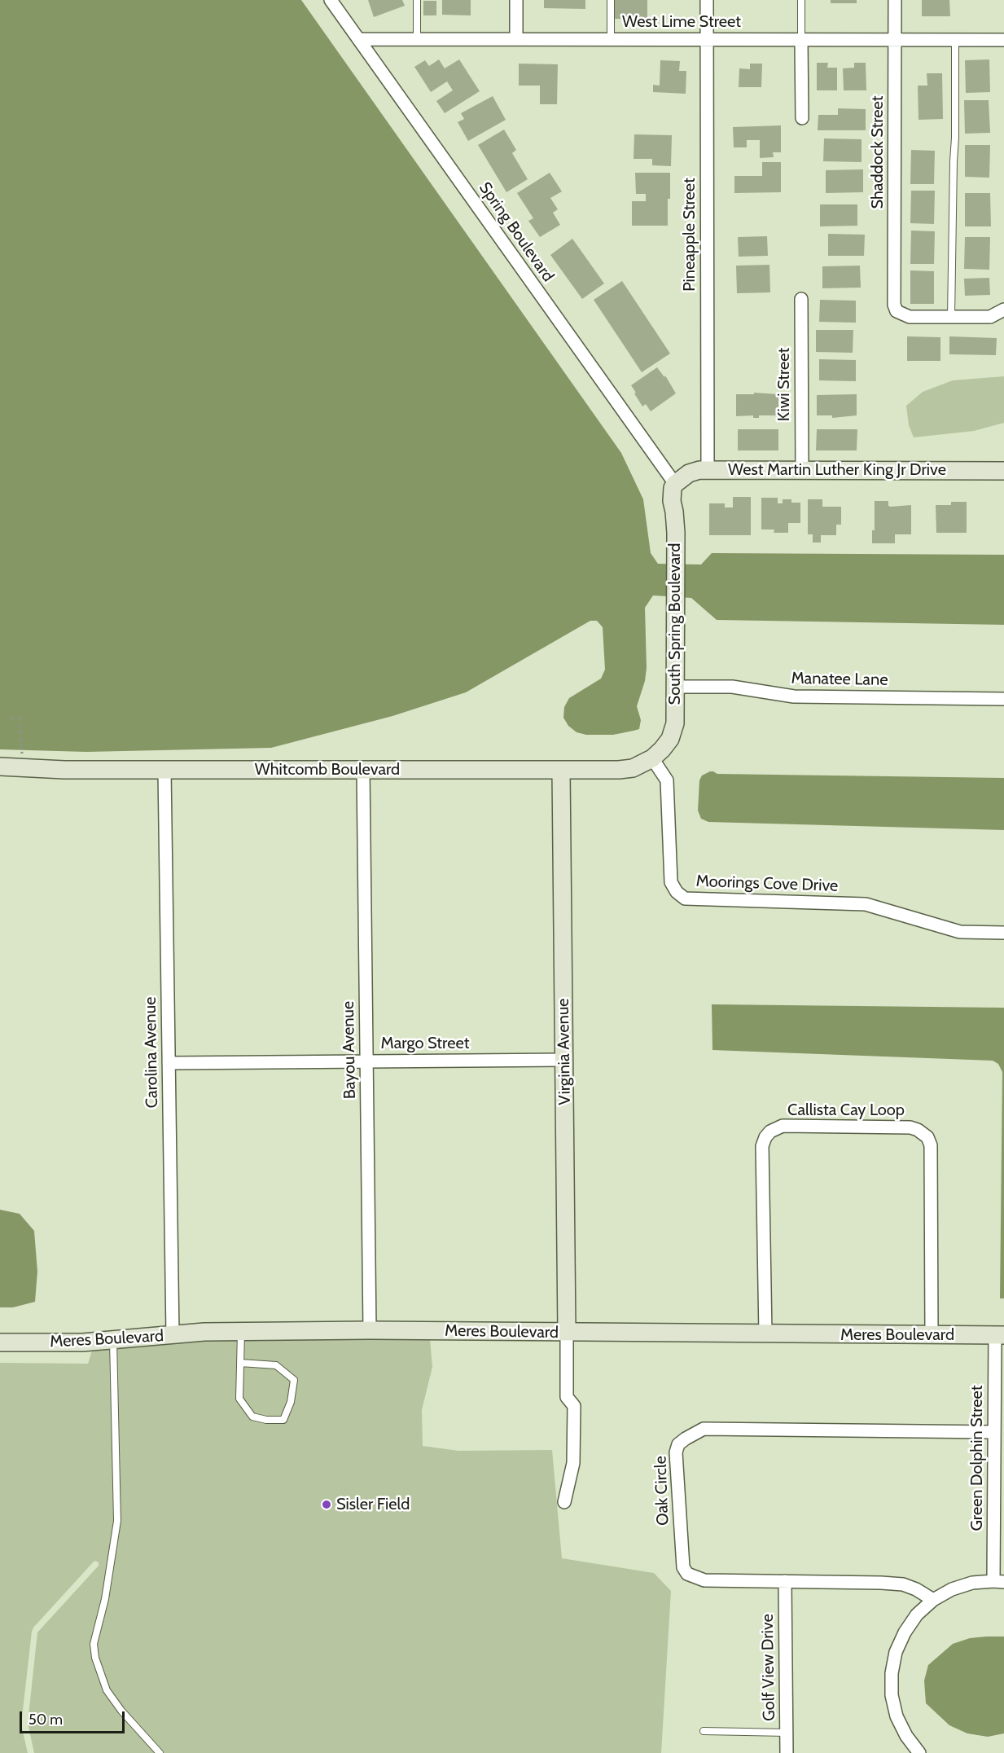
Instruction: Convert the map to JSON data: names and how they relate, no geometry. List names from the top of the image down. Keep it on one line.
{"streets":{"street":["West Lime Street","Shaddock Street","Spring Boulevard","Pineapple Street","Kiwi Street","West Martin Luther King Jr Drive","South Spring Boulevard","Manatee Lane","Whitcomb Boulevard","Moorings Cove Drive","Margo Street","Bayou Avenue","Virginia Avenue","Carolina Avenue","Callista Cay Loop","Meres Boulevard","Green Dolphin Street","Oak Circle","Golf View Drive"]},"crossings":[["West Lime Street","Shaddock Street"],["West Lime Street","Spring Boulevard"],["West Lime Street","Pineapple Street"],["Spring Boulevard","West Martin Luther King Jr Drive"],["Spring Boulevard","South Spring Boulevard"],["Pineapple Street","West Martin Luther King Jr Drive"],["Kiwi Street","West Martin Luther King Jr Drive"],["West Martin Luther King Jr Drive","South Spring Boulevard"],["South Spring Boulevard","Manatee Lane"],["South Spring Boulevard","Whitcomb Boulevard"],["South Spring Boulevard","Moorings Cove Drive"],["Whitcomb Boulevard","Moorings Cove Drive"],["Whitcomb Boulevard","Bayou Avenue"],["Whitcomb Boulevard","Virginia Avenue"],["Whitcomb Boulevard","Carolina Avenue"],["Margo Street","Bayou Avenue"],["Margo Street","Virginia Avenue"],["Margo Street","Carolina Avenue"],["Bayou Avenue","Meres Boulevard"],["Virginia Avenue","Meres Boulevard"],["Carolina Avenue","Meres Boulevard"],["Callista Cay Loop","Meres Boulevard"],["Meres Boulevard","Green Dolphin Street"],["Green Dolphin Street","Oak Circle"],["Oak Circle","Golf View Drive"]],"places":["Sisler Field"],"scale_bar":"50 m"}
